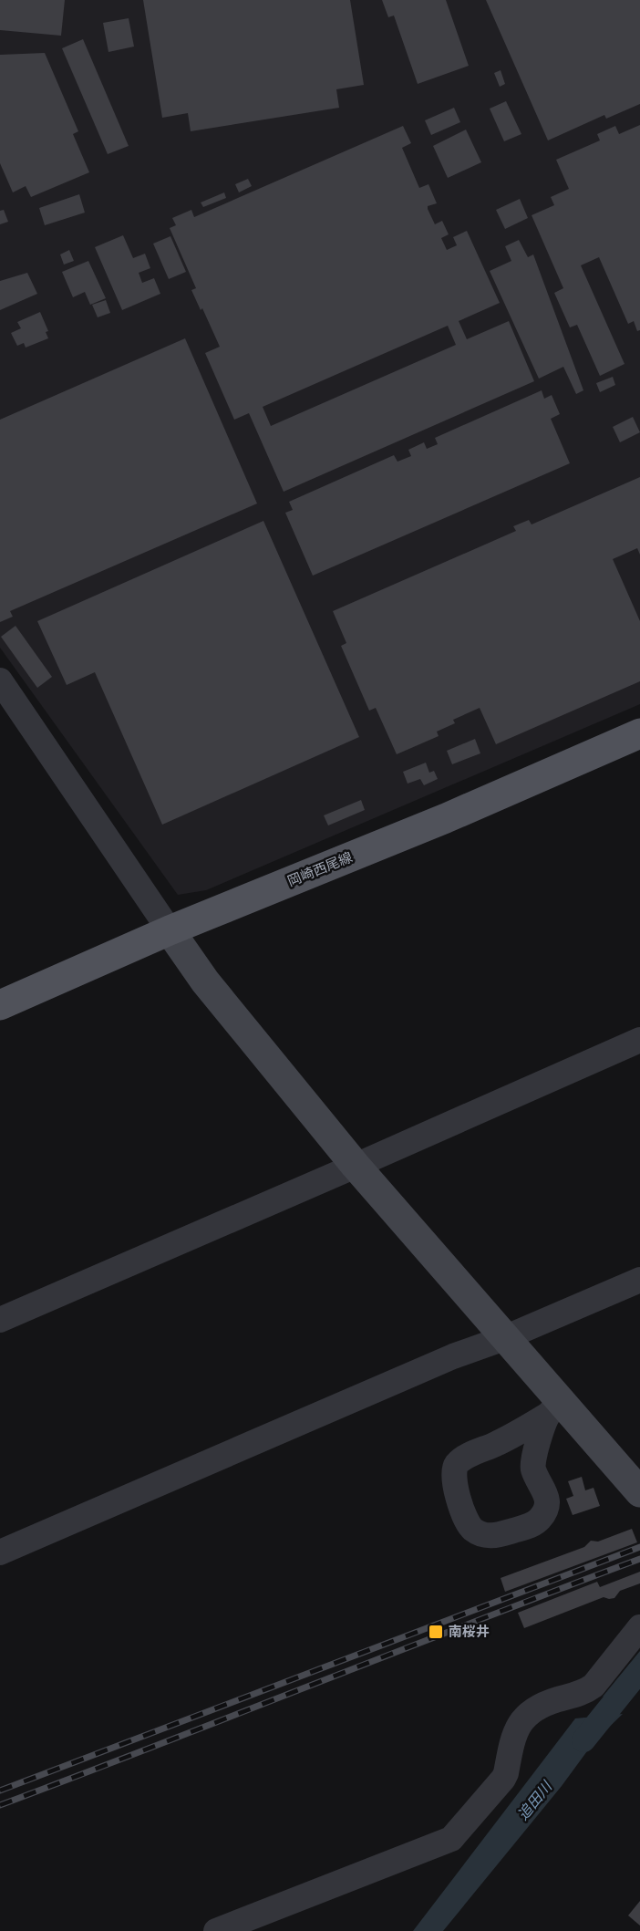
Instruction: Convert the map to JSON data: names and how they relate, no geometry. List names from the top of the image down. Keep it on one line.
{"streets":{"main road":["岡崎西尾線"]},"water":["追田川"],"places":{"transit":["南桜井"]}}
